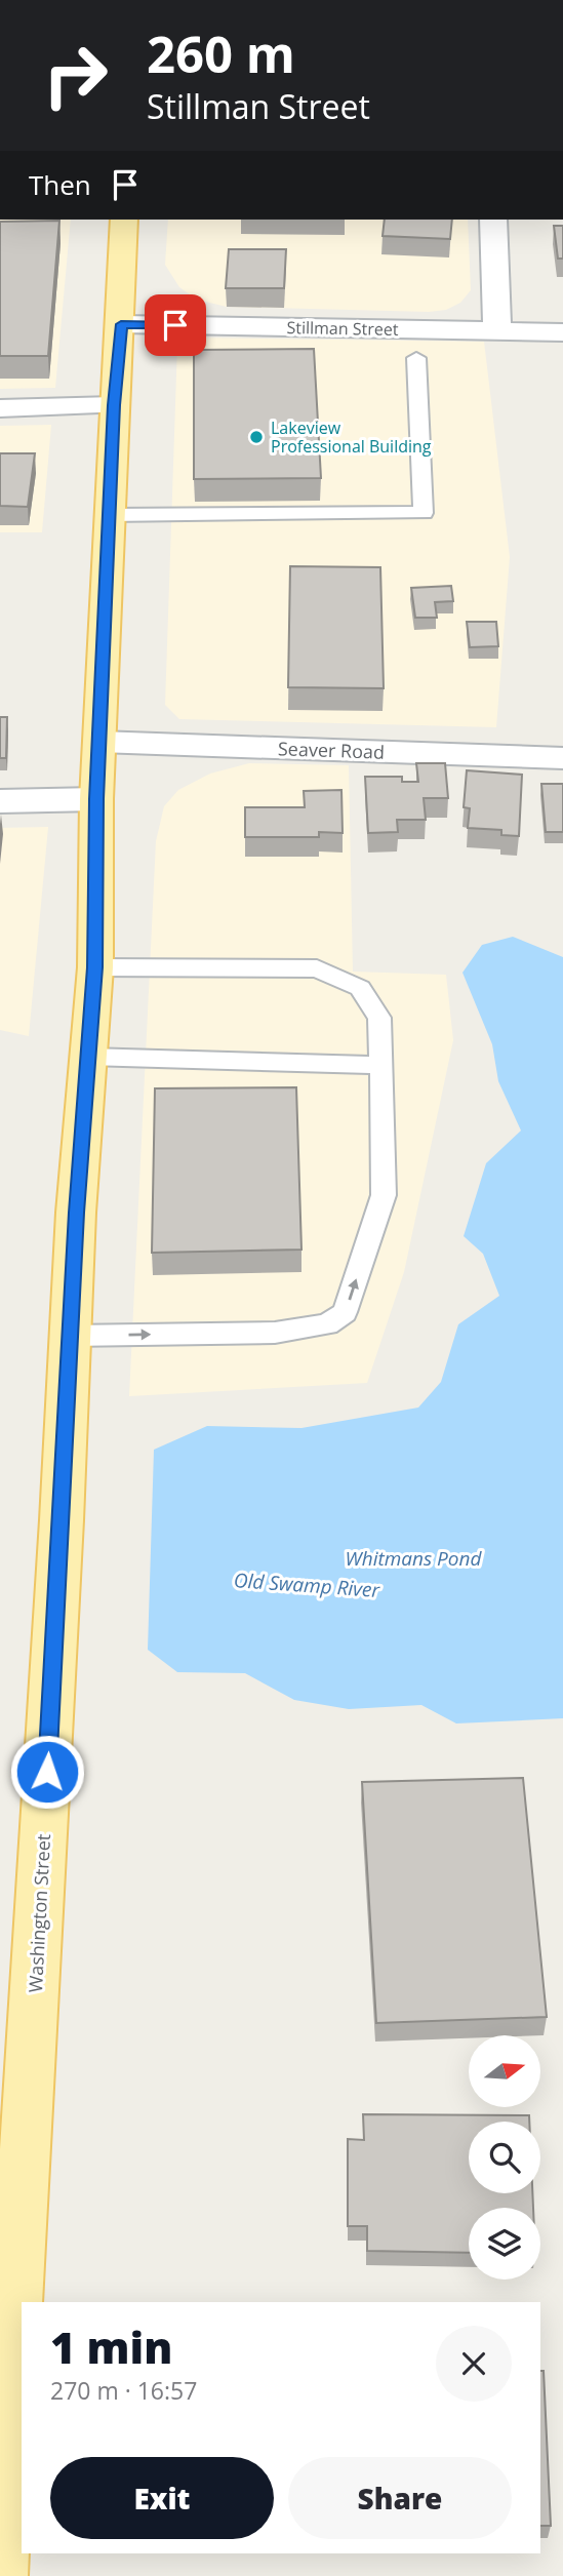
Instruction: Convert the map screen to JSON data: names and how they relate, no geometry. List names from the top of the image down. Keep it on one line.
{"streets":{"main road":["Washington Street"],"street":["Stillman Street","Seaver Road"]},"crossings":[["Stillman Street","Washington Street"],["Seaver Road","Washington Street"]],"water":["Whitmans Pond","Old Swamp River"],"places":["Lakeview Professional Building"],"north":"right","page":{"turn":["260 m","Stillman Street"],"then":"Then","heading":["1 min","270 m · 16:57"],"buttons":["Exit","Share"]}}
